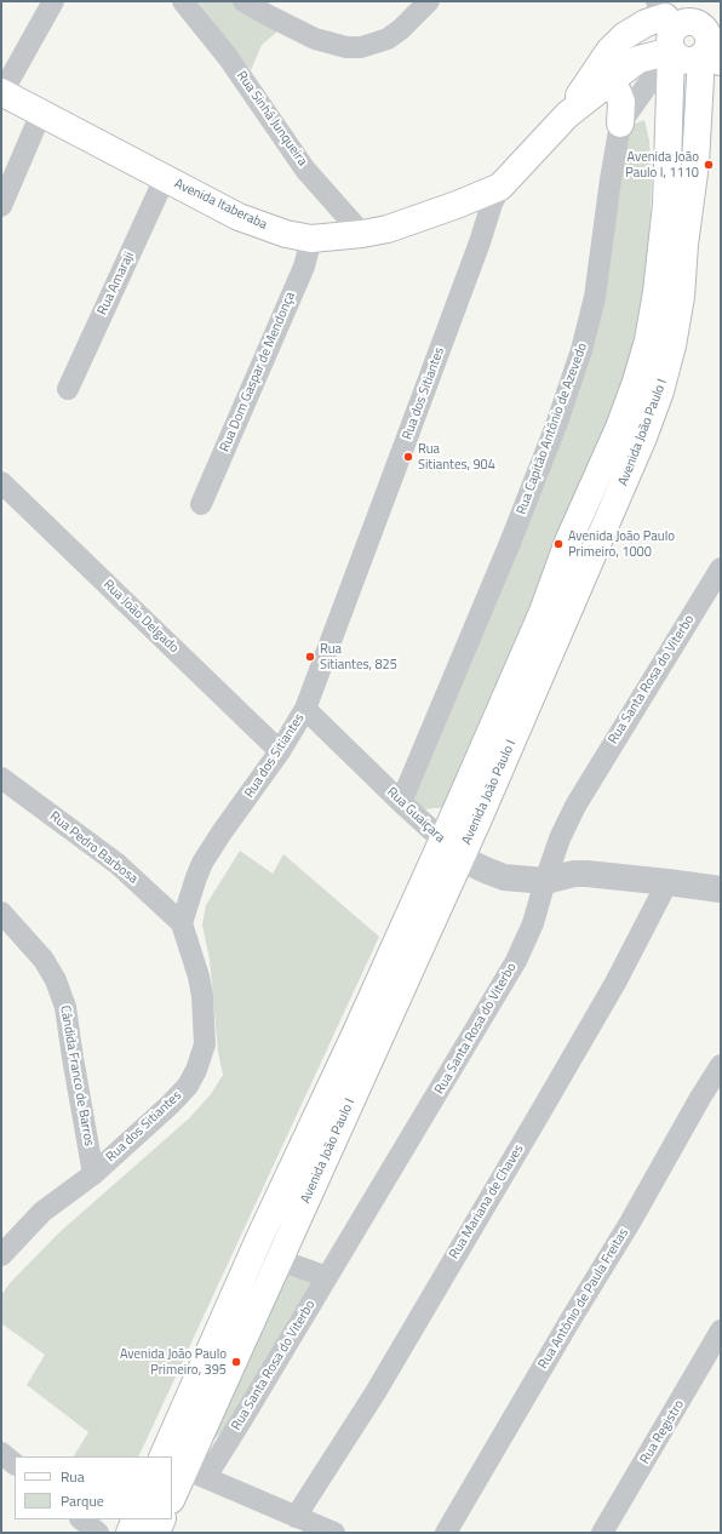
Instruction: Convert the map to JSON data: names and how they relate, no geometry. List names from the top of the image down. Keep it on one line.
{"streets":{"main road":["Avenida Itaberaba","Avenida João Paulo I"],"street":["Rua Sinhá Junqueira","Rua Amaraji","Rua Dom Gaspar de Mendonça","Rua dos Sitiantes","Rua Capitão Antônio de Azevedo","Rua João Delgado","Rua Santa Rosa do Viterbo","Rua Guaiçara","Rua Pedro Barbosa","Cândida Franco de Barros","Rua Mariana de Chaves","Rua Antônio de Paula Freitas","Rua Registro"]},"crossings":[["Rua Sinhá Junqueira","Avenida Itaberaba"],["Avenida Itaberaba","Rua Amaraji"],["Avenida Itaberaba","Rua Dom Gaspar de Mendonça"],["Avenida Itaberaba","Rua dos Sitiantes"],["Avenida Itaberaba","Rua Capitão Antônio de Azevedo"],["Avenida Itaberaba","Avenida João Paulo I"],["Rua dos Sitiantes","Rua João Delgado"],["Rua dos Sitiantes","Rua Guaiçara"],["Rua dos Sitiantes","Rua Pedro Barbosa"],["Rua dos Sitiantes","Cândida Franco de Barros"],["Rua Capitão Antônio de Azevedo","Avenida João Paulo I"],["Rua Capitão Antônio de Azevedo","Rua Guaiçara"],["Avenida João Paulo I","Rua Santa Rosa do Viterbo"],["Avenida João Paulo I","Rua Guaiçara"],["Rua Santa Rosa do Viterbo","Rua Guaiçara"],["Rua Guaiçara","Rua Mariana de Chaves"]],"places":["Avenida João Paulo I, 1110","Rua Sitiantes, 904","Avenida João Paulo Primeiro, 1000","Rua Sitiantes, 825","Avenida João Paulo Primeiro, 395"],"legend":["Rua","Parque"]}
